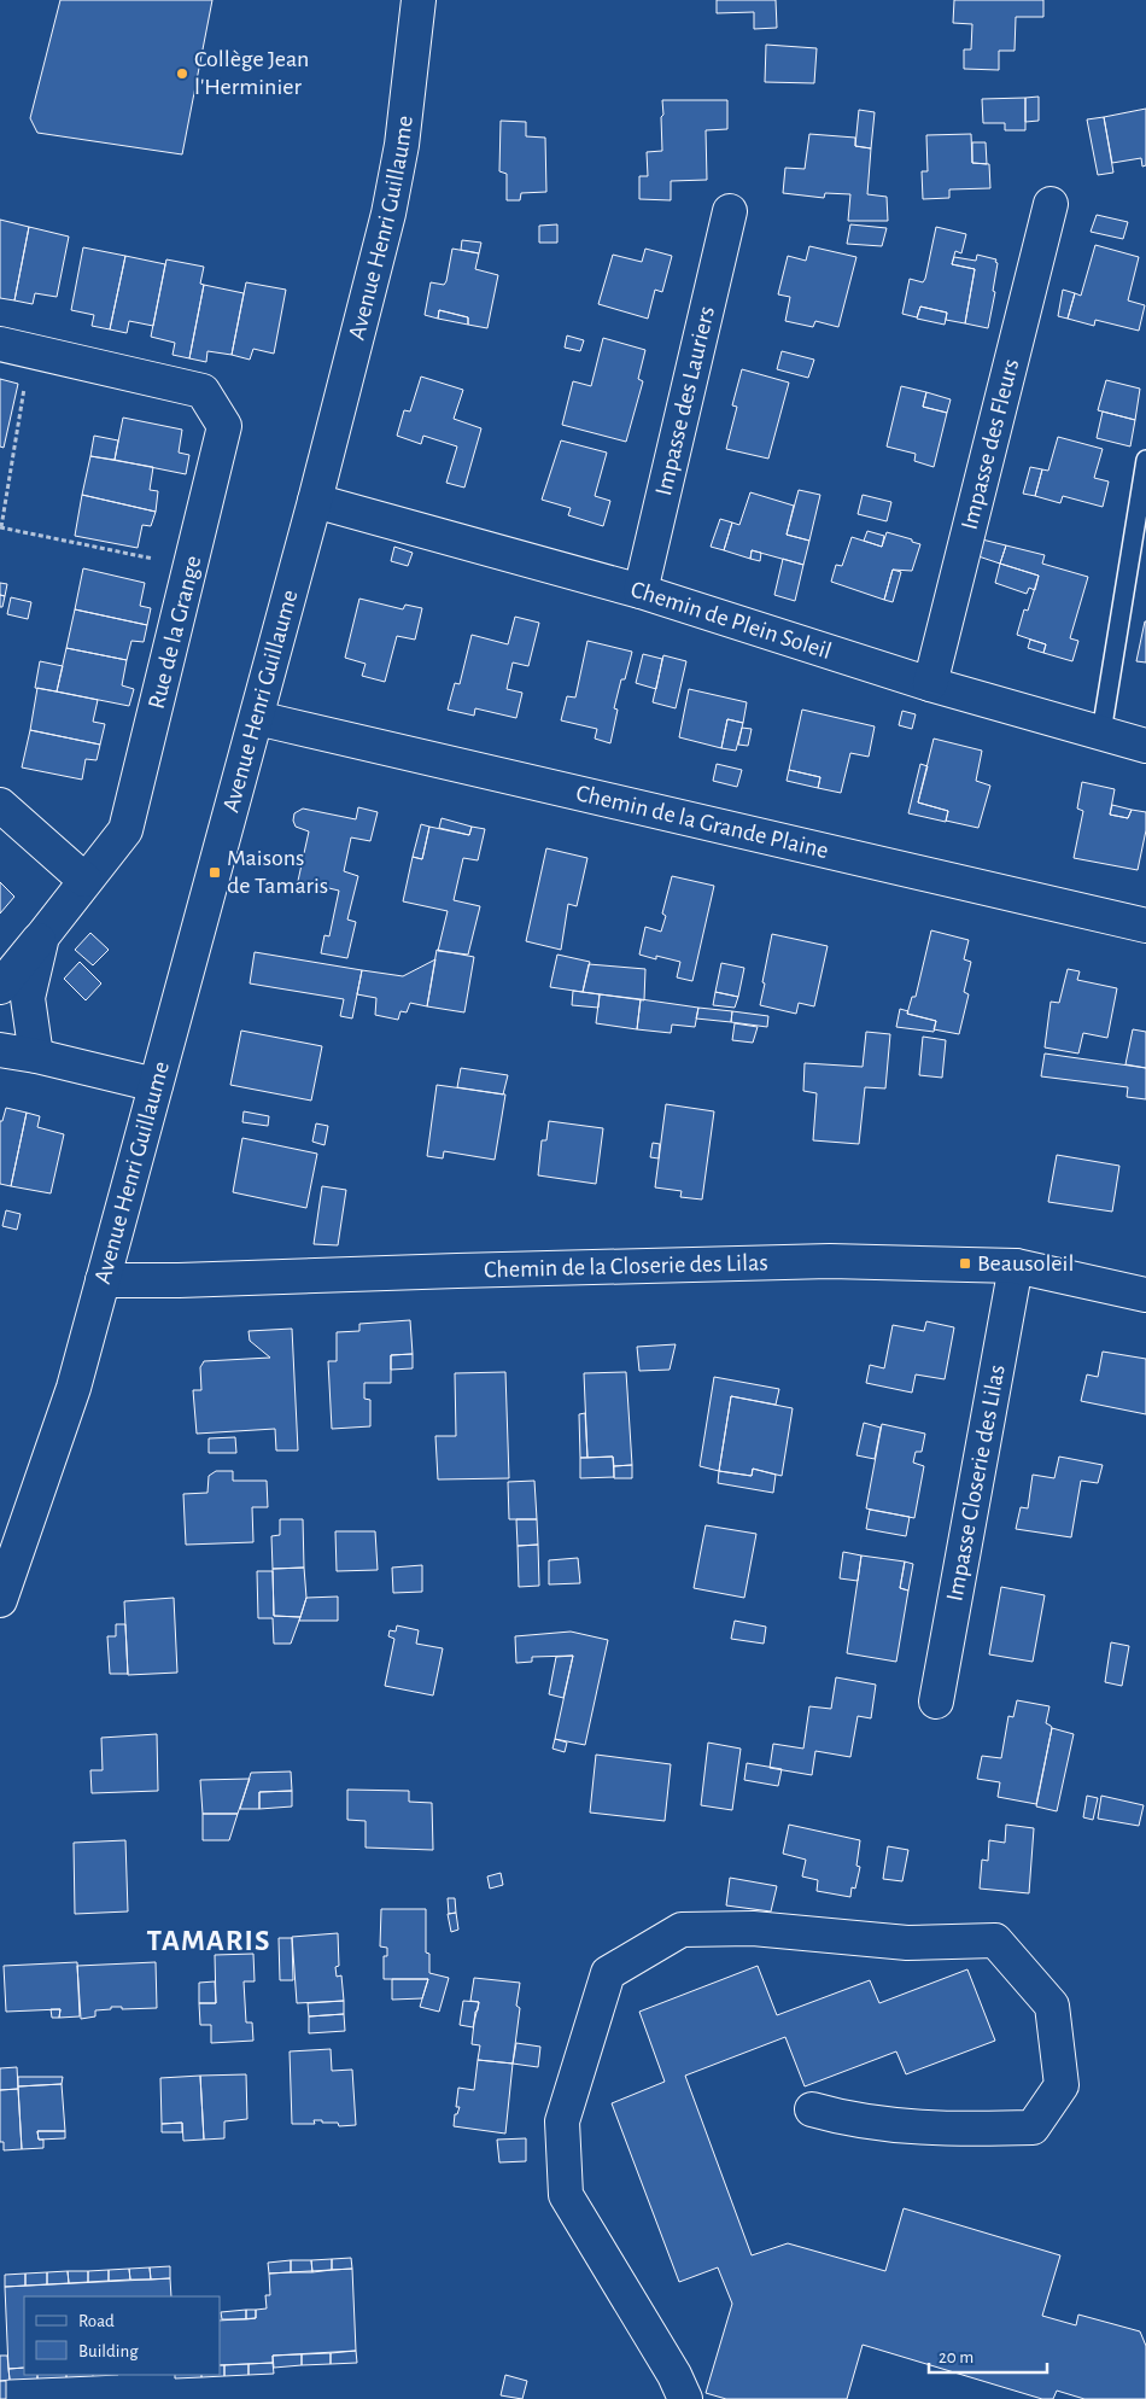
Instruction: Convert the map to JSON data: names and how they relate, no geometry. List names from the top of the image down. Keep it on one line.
{"streets":{"street":["Avenue Henri Guillaume","Impasse des Lauriers","Impasse des Fleurs","Chemin de Plein Soleil","Rue de la Grange","Chemin de la Grande Plaine","Chemin de la Closerie des Lilas","Impasse Closerie des Lilas"]},"crossings":[["Avenue Henri Guillaume","Chemin de Plein Soleil"],["Avenue Henri Guillaume","Chemin de la Grande Plaine"],["Avenue Henri Guillaume","Chemin de la Closerie des Lilas"],["Impasse des Lauriers","Chemin de Plein Soleil"],["Impasse des Fleurs","Chemin de Plein Soleil"],["Chemin de la Closerie des Lilas","Impasse Closerie des Lilas"]],"districts":["TAMARIS"],"places":{"other":["Collège Jean l'Herminier"],"transit":["Maisons de Tamaris","Beausoleil"]},"legend":["Road","Building"],"scale_bar":"20 m"}
